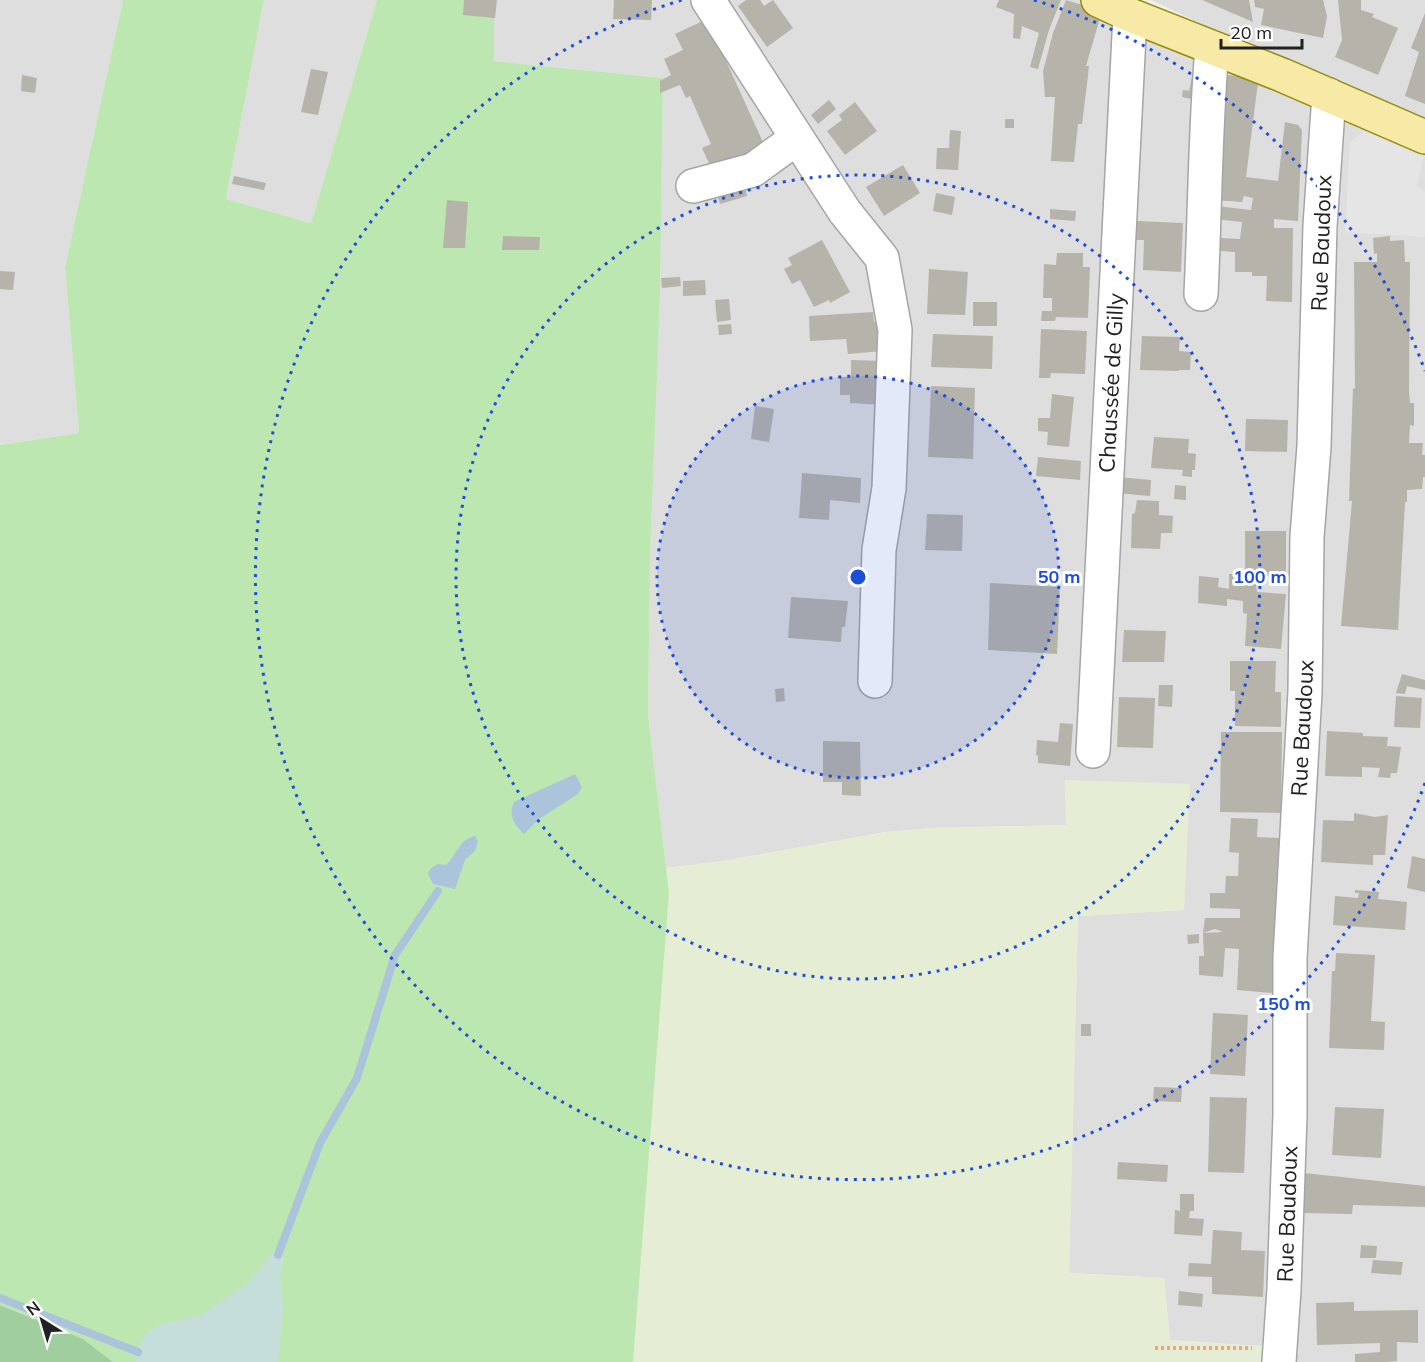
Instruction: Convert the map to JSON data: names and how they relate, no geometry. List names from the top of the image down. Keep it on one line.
{"streets":{"street":["Rue Baudoux","Chaussée de Gilly"]},"scale_bar":"20 m","north":"top left","rings":["50 m","100 m","150 m"]}
